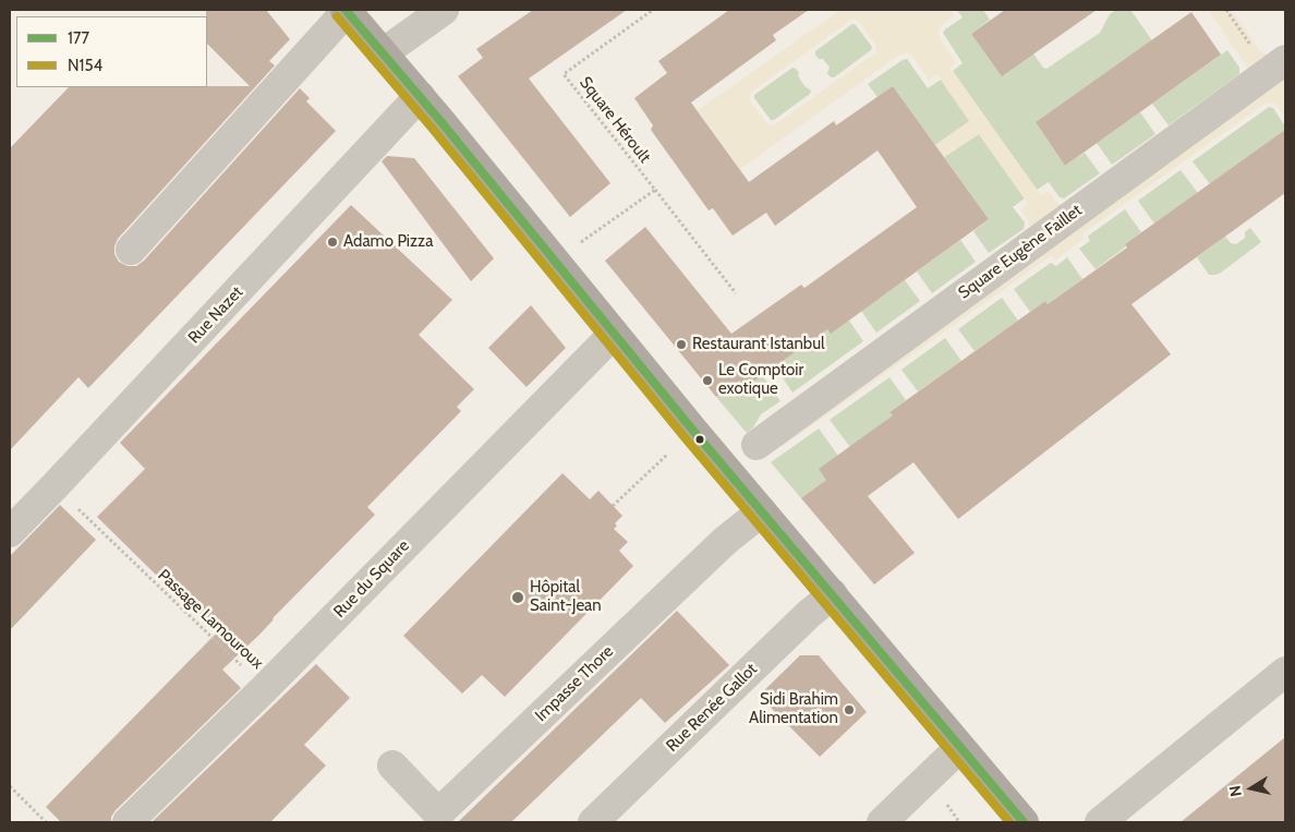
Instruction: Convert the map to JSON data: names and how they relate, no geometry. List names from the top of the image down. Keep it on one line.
{"streets":{"street":["Square Eugène Faillet","Rue Nazet","Rue du Square","Impasse Thore","Rue Renée Gallot"],"path":["Square Héroult","Passage Lamouroux"]},"crossings":[["Rue Nazet","Passage Lamouroux"],["Rue du Square","Passage Lamouroux"]],"places":["Adamo Pizza","Restaurant Istanbul","Le Comptoir exotique","Hôpital Saint-Jean","Sidi Brahim Alimentation"],"lines":["transit line 177","transit line N154"],"legend":["177","N154"],"north":"left"}
